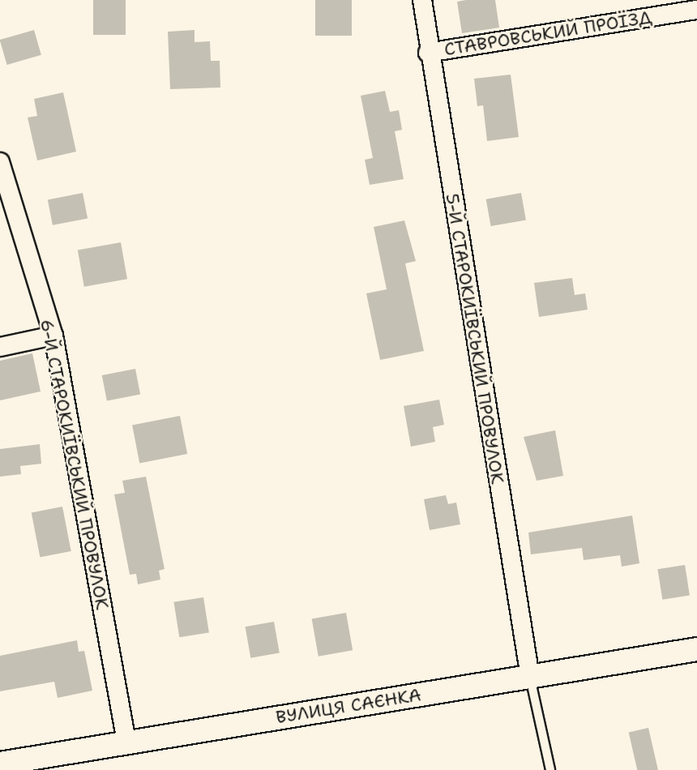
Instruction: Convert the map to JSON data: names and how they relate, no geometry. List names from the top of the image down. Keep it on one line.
{"streets":{"street":["СТАВРОВСЬКИЙ ПРОЇЗД","5-Й СТАРОКИЇВСЬКИЙ ПРОВУЛОК","6-Й СТАРОКИЇВСЬКИЙ ПРОВУЛОК","ВУЛИЦЯ САЄНКА"]},"crossings":[["СТАВРОВСЬКИЙ ПРОЇЗД","5-Й СТАРОКИЇВСЬКИЙ ПРОВУЛОК"],["5-Й СТАРОКИЇВСЬКИЙ ПРОВУЛОК","ВУЛИЦЯ САЄНКА"],["6-Й СТАРОКИЇВСЬКИЙ ПРОВУЛОК","ВУЛИЦЯ САЄНКА"]]}
